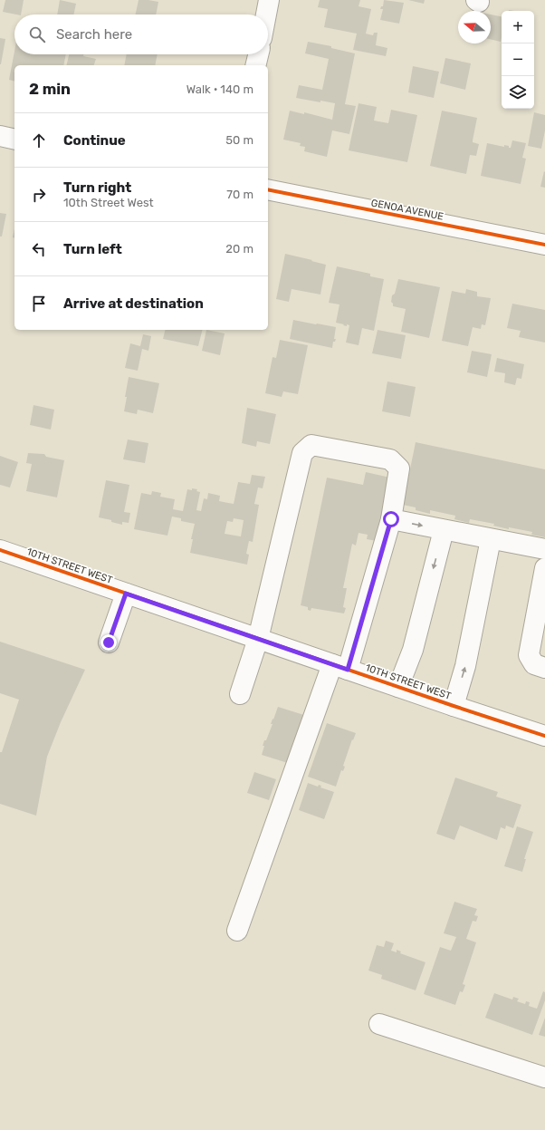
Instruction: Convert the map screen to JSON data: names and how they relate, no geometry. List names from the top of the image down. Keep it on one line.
{"streets":{"main road":["GENOA AVENUE","10TH STREET WEST"]},"north":"left","page":{"map_buttons":["+","−"],"search":"Search here","heading":["2 min","Walk · 140 m"],"list":[["Continue","50 m"],["Turn right","10th Street West","70 m"],["Turn left","20 m"],"Arrive at destination"]}}
